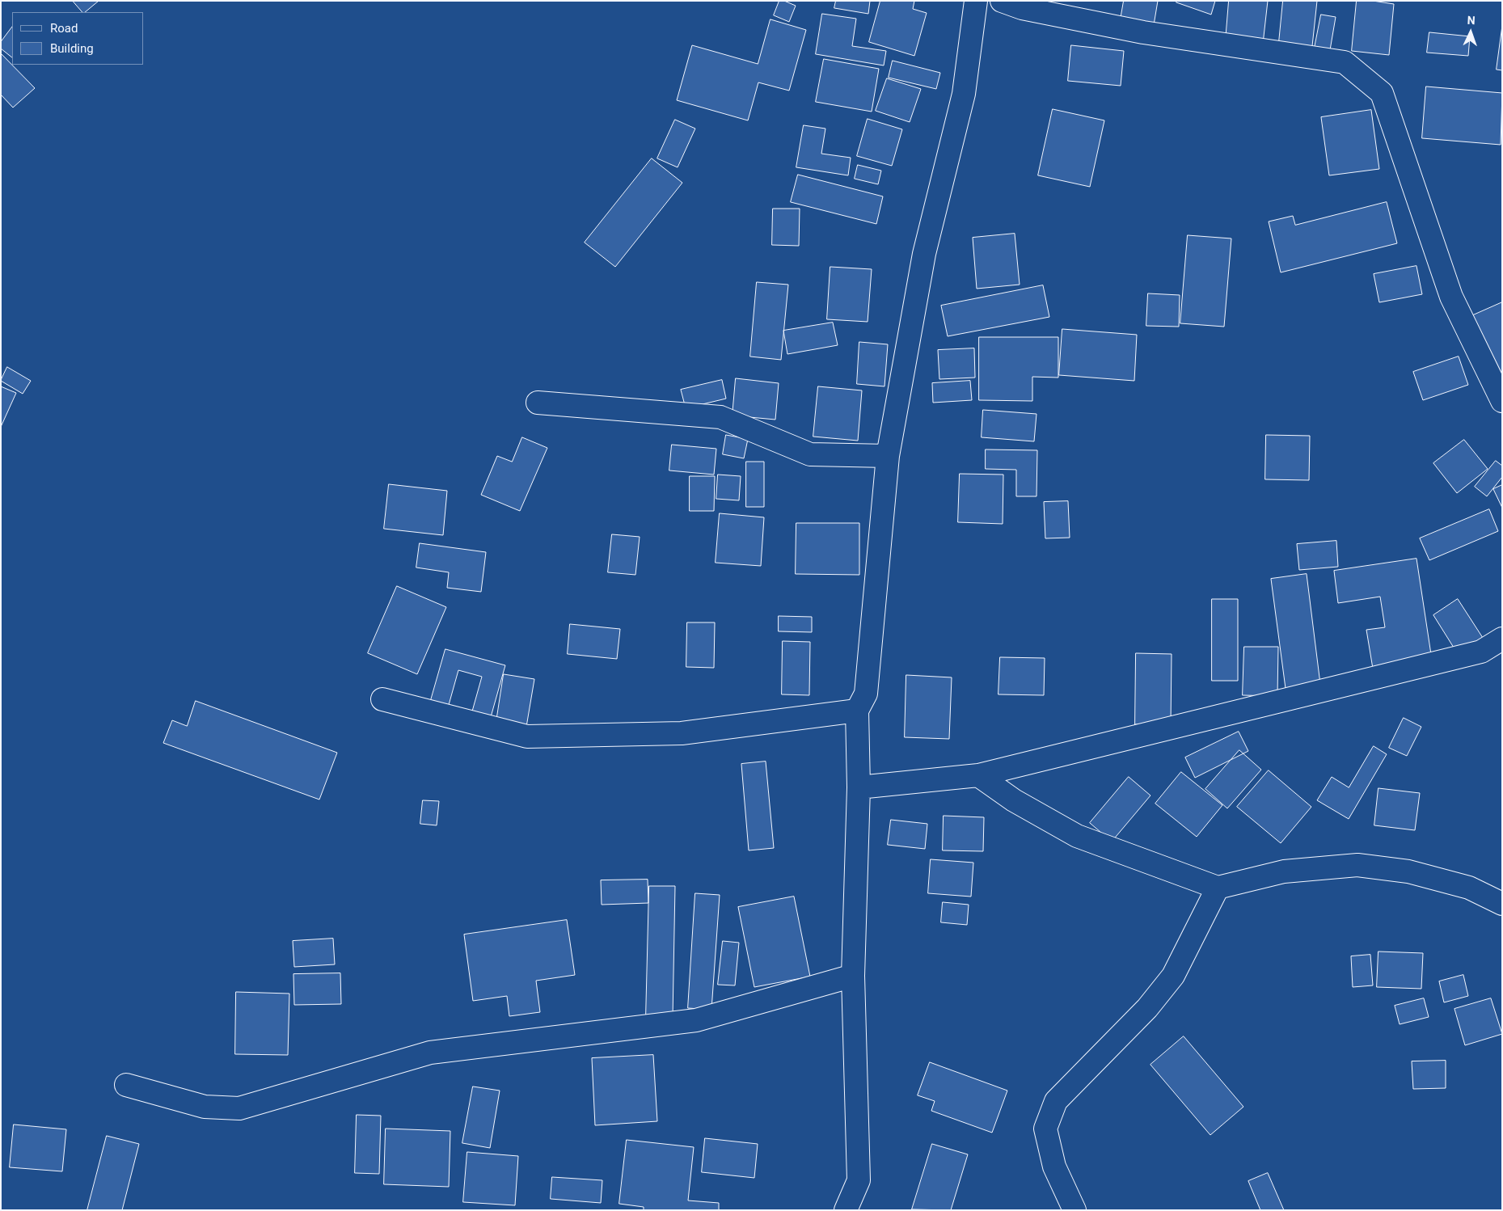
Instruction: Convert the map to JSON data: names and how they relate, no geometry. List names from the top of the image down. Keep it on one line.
{"legend":["Road","Building"],"north":"top"}
